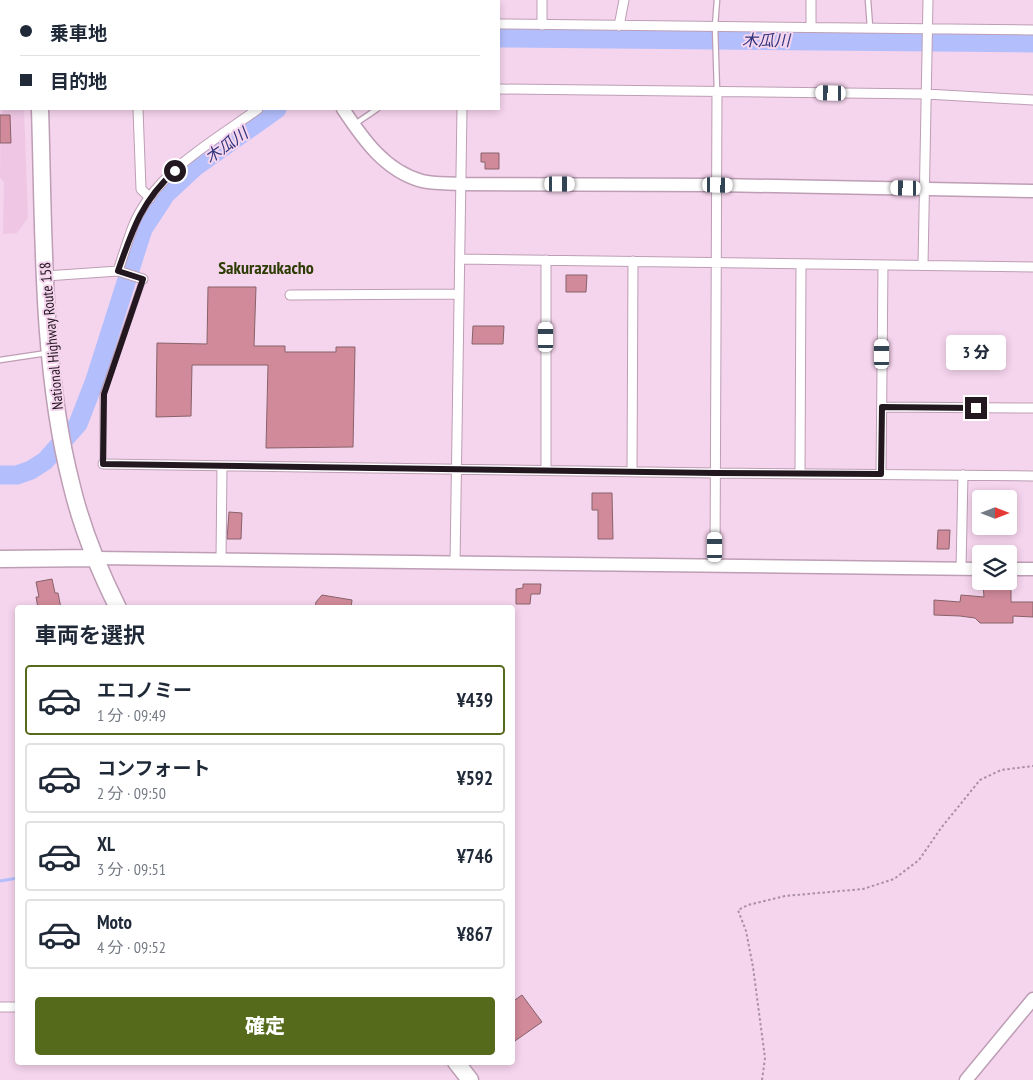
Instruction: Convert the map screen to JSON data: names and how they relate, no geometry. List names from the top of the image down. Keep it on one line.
{"streets":{"highway":["National Highway Route 158"]},"districts":["Sakurazukacho"],"water":["木瓜川"],"north":"right","page":{"banner":["乗車地","目的地"],"bubble":"3 分","heading":"車両を選択","list":[{"name":"エコノミー","note":"1 分 · 09:49","value":"¥439"},{"name":"コンフォート","note":"2 分 · 09:50","value":"¥592"},{"name":"XL","note":"3 分 · 09:51","value":"¥746"},{"name":"Moto","note":"4 分 · 09:52","value":"¥867"}],"buttons":"確定"}}
